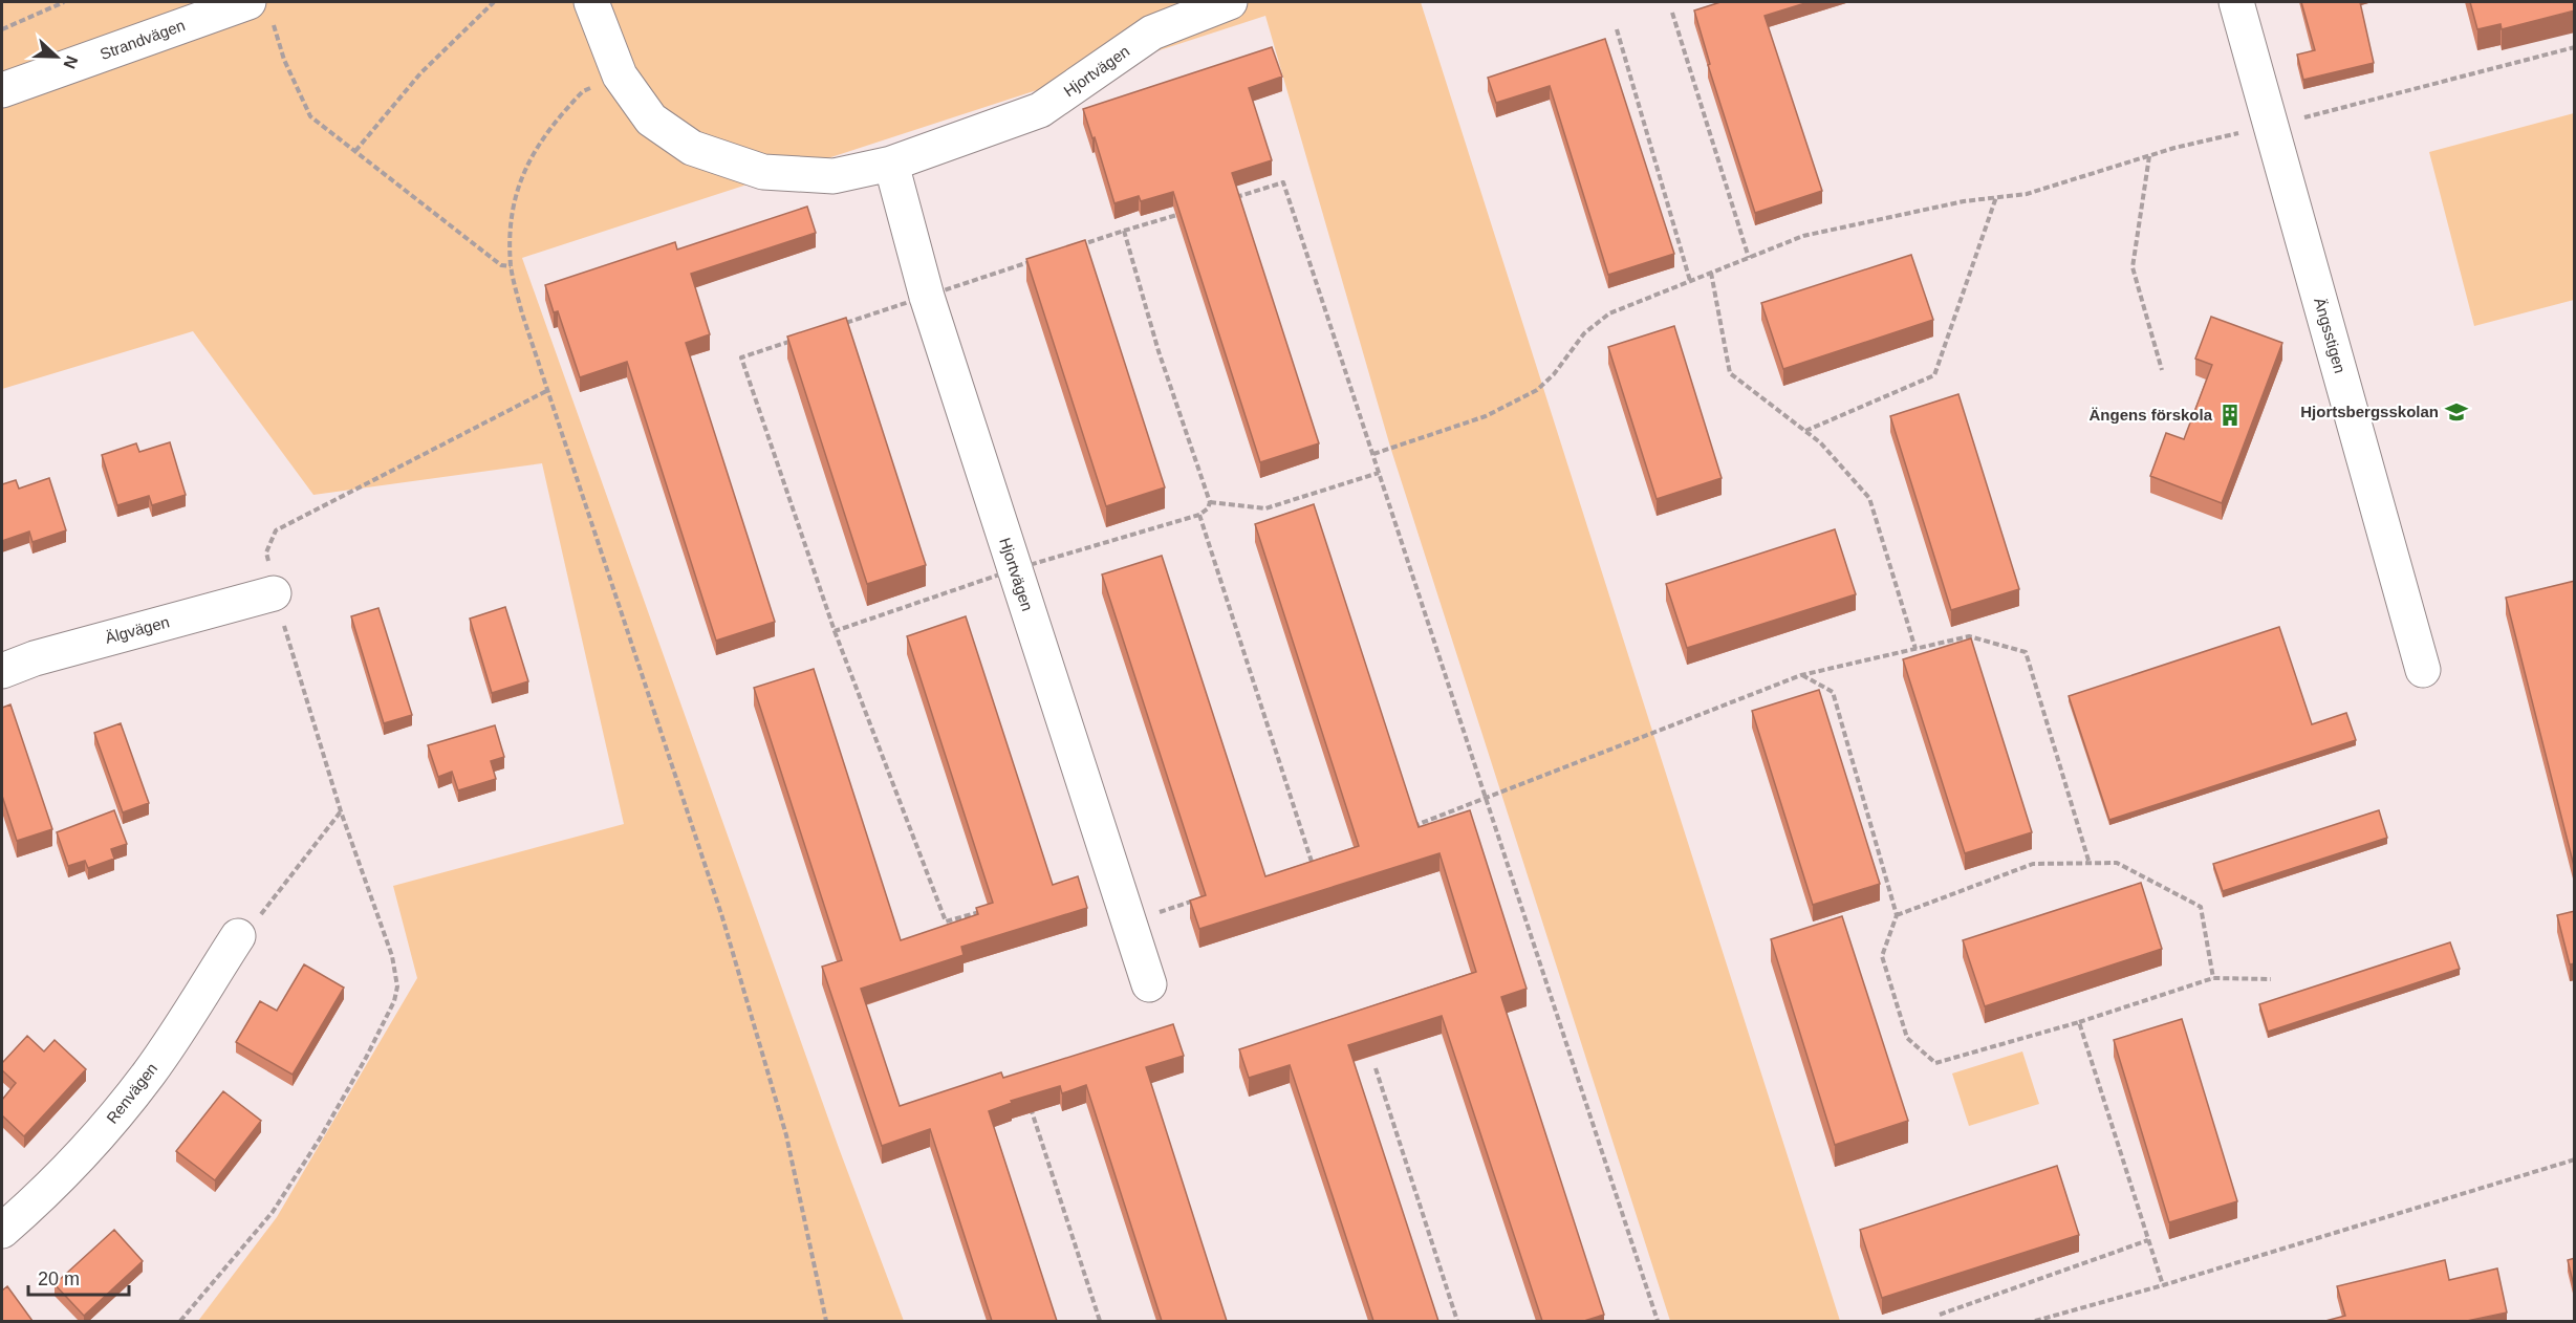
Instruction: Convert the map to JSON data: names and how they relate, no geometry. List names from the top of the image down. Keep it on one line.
{"streets":{"street":["Strandvägen","Hjortvägen","Ängsstigen","Älgvägen","Renvägen"]},"places":{"school or university":["Hjortsbergsskolan"],"building":["Ängens förskola"]},"scale_bar":"20 m","north":"right"}
